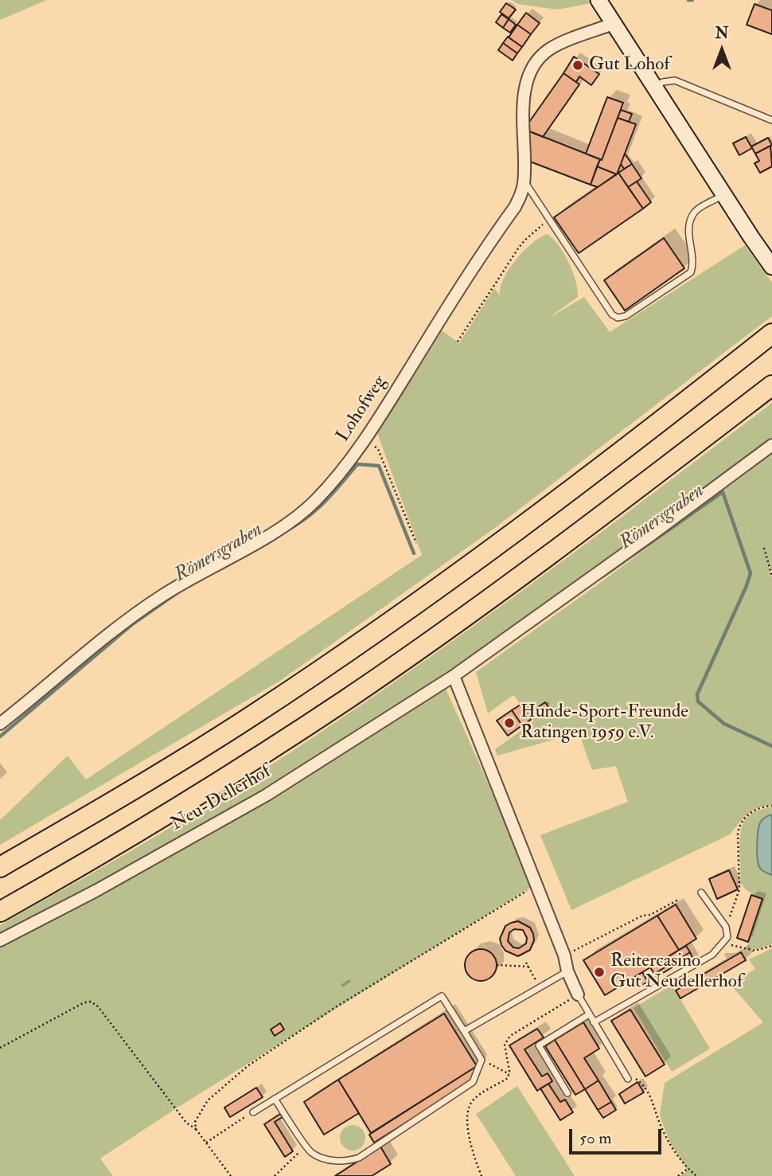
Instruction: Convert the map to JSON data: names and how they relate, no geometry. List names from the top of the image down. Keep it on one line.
{"streets":{"street":["Lohofweg","Neu-Dellerhof"]},"water":["Römersgraben"],"places":["Gut Lohof","Hunde-Sport-Freunde Ratingen 1959 e.V.","Reitercasino Gut Neudellerhof"],"scale_bar":"50 m","north":"top"}
